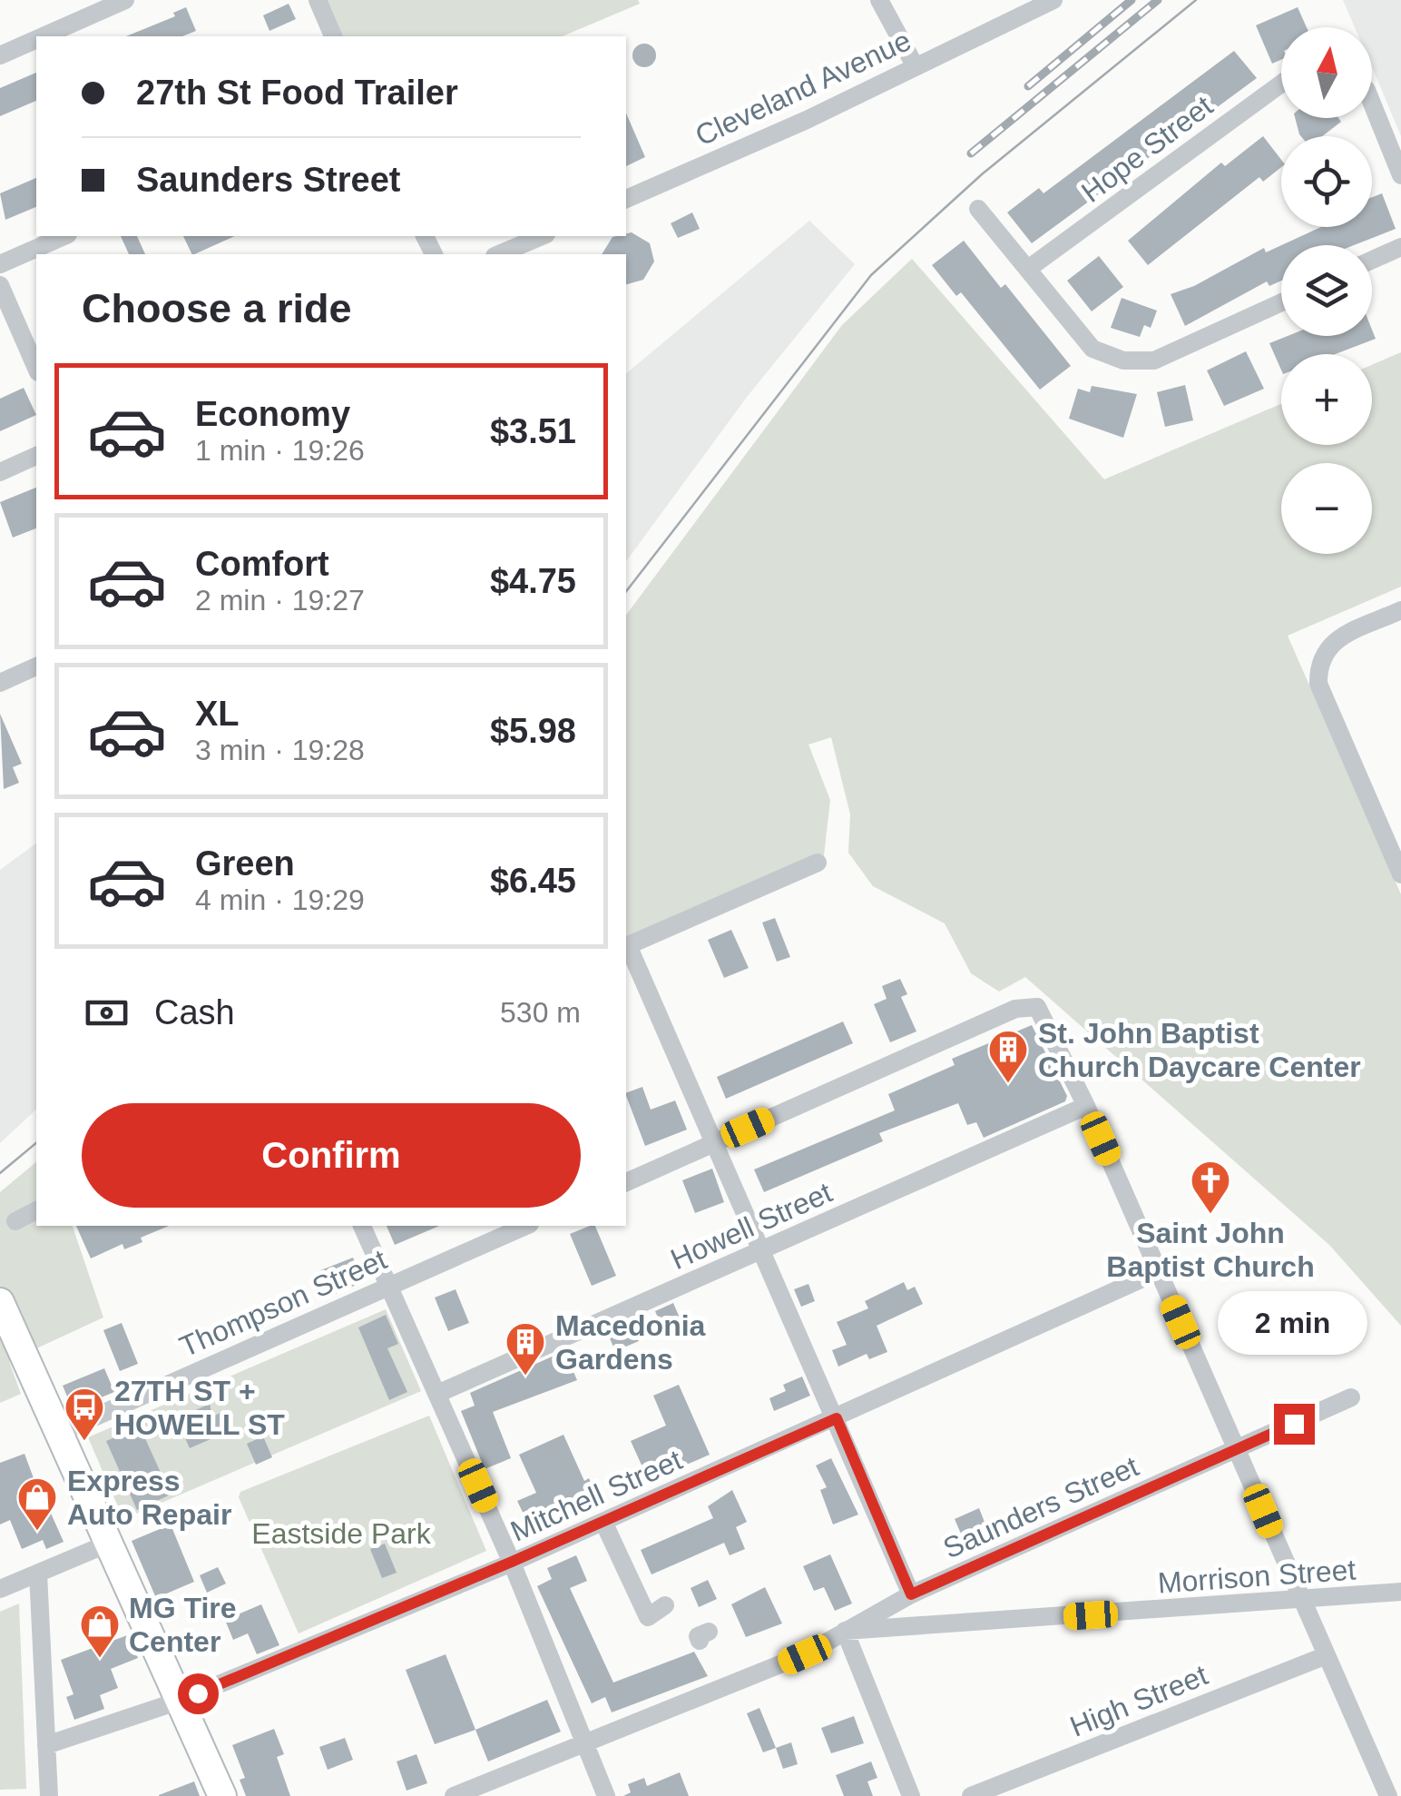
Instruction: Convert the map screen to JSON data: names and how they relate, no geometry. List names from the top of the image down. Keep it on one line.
{"streets":{"street":["Cleveland Avenue","Hope Street","Howell Street","Thompson Street","Mitchell Street","Saunders Street","Morrison Street","High Street"]},"crossings":[["Saunders Street","Morrison Street"]],"parks":["Eastside Park"],"places":{"building":["St. John Baptist Church Daycare Center","Macedonia Gardens"],"church":["Saint John Baptist Church"],"bus stop":["27TH ST + HOWELL ST"],"shop":["Express Auto Repair","MG Tire Center"]},"north":"top","page":{"map_buttons":["+","−"],"banner":["27th St Food Trailer","Saunders Street"],"heading":"Choose a ride","list":[{"name":"Economy","note":"1 min · 19:26","value":"$3.51"},{"name":"Comfort","note":"2 min · 19:27","value":"$4.75"},{"name":"XL","note":"3 min · 19:28","value":"$5.98"},{"name":"Green","note":"4 min · 19:29","value":"$6.45"}],"pay":["Cash","530 m"],"buttons":"Confirm","bubble":"2 min"}}
